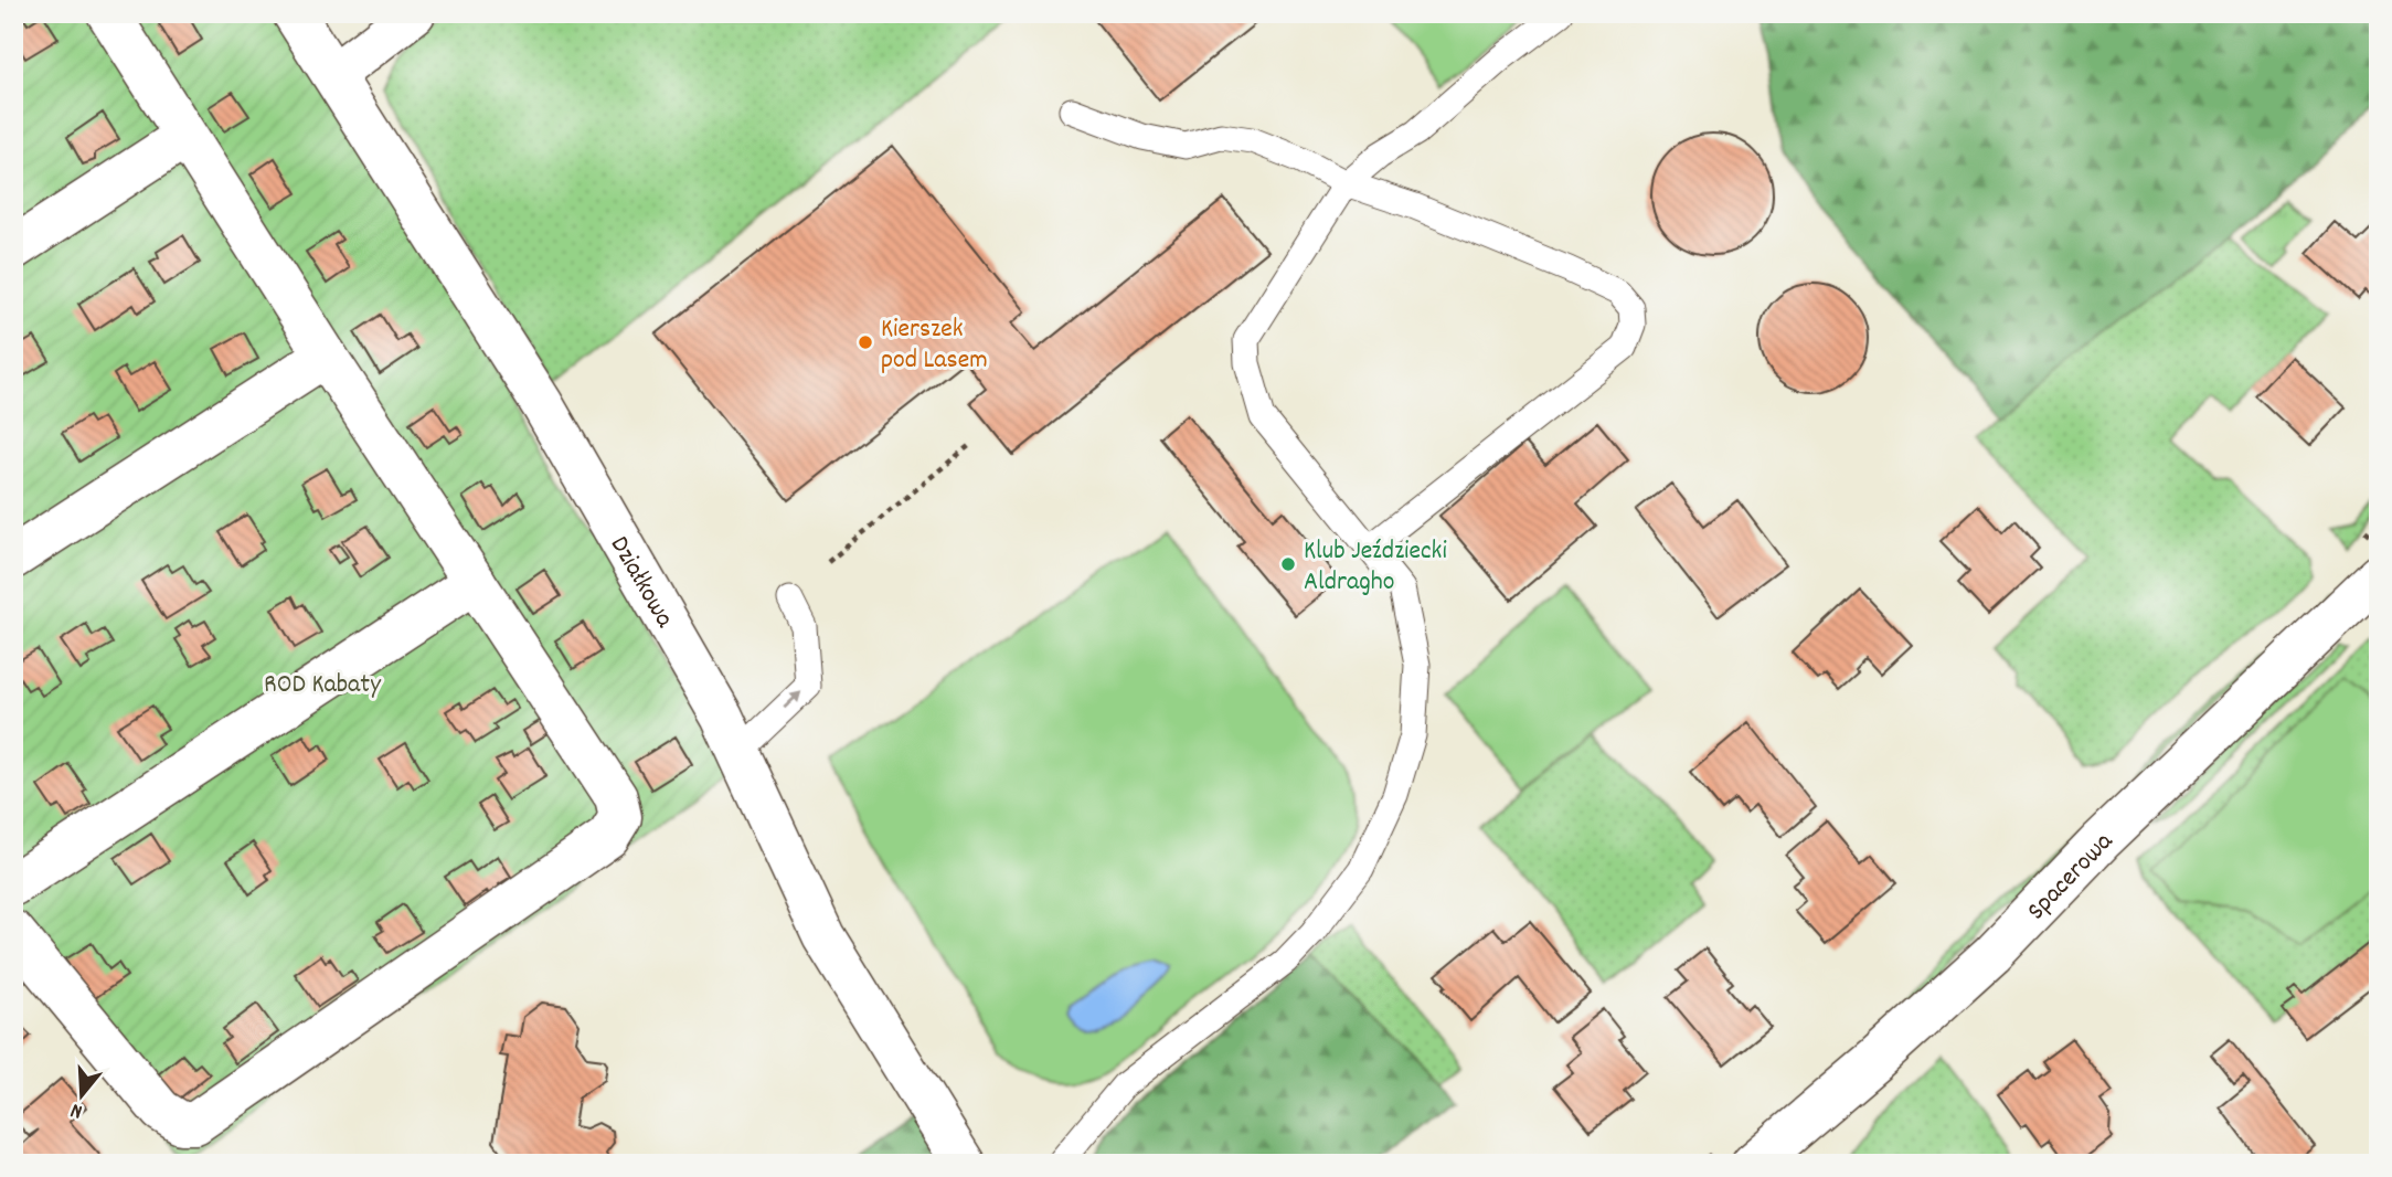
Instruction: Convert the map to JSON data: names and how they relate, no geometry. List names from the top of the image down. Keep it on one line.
{"streets":{"street":["Działkowa","Spacerowa"]},"parks":["ROD Kabaty"],"places":["Kierszek pod Lasem","Klub Jeździecki Aldragho"],"north":"bottom"}
